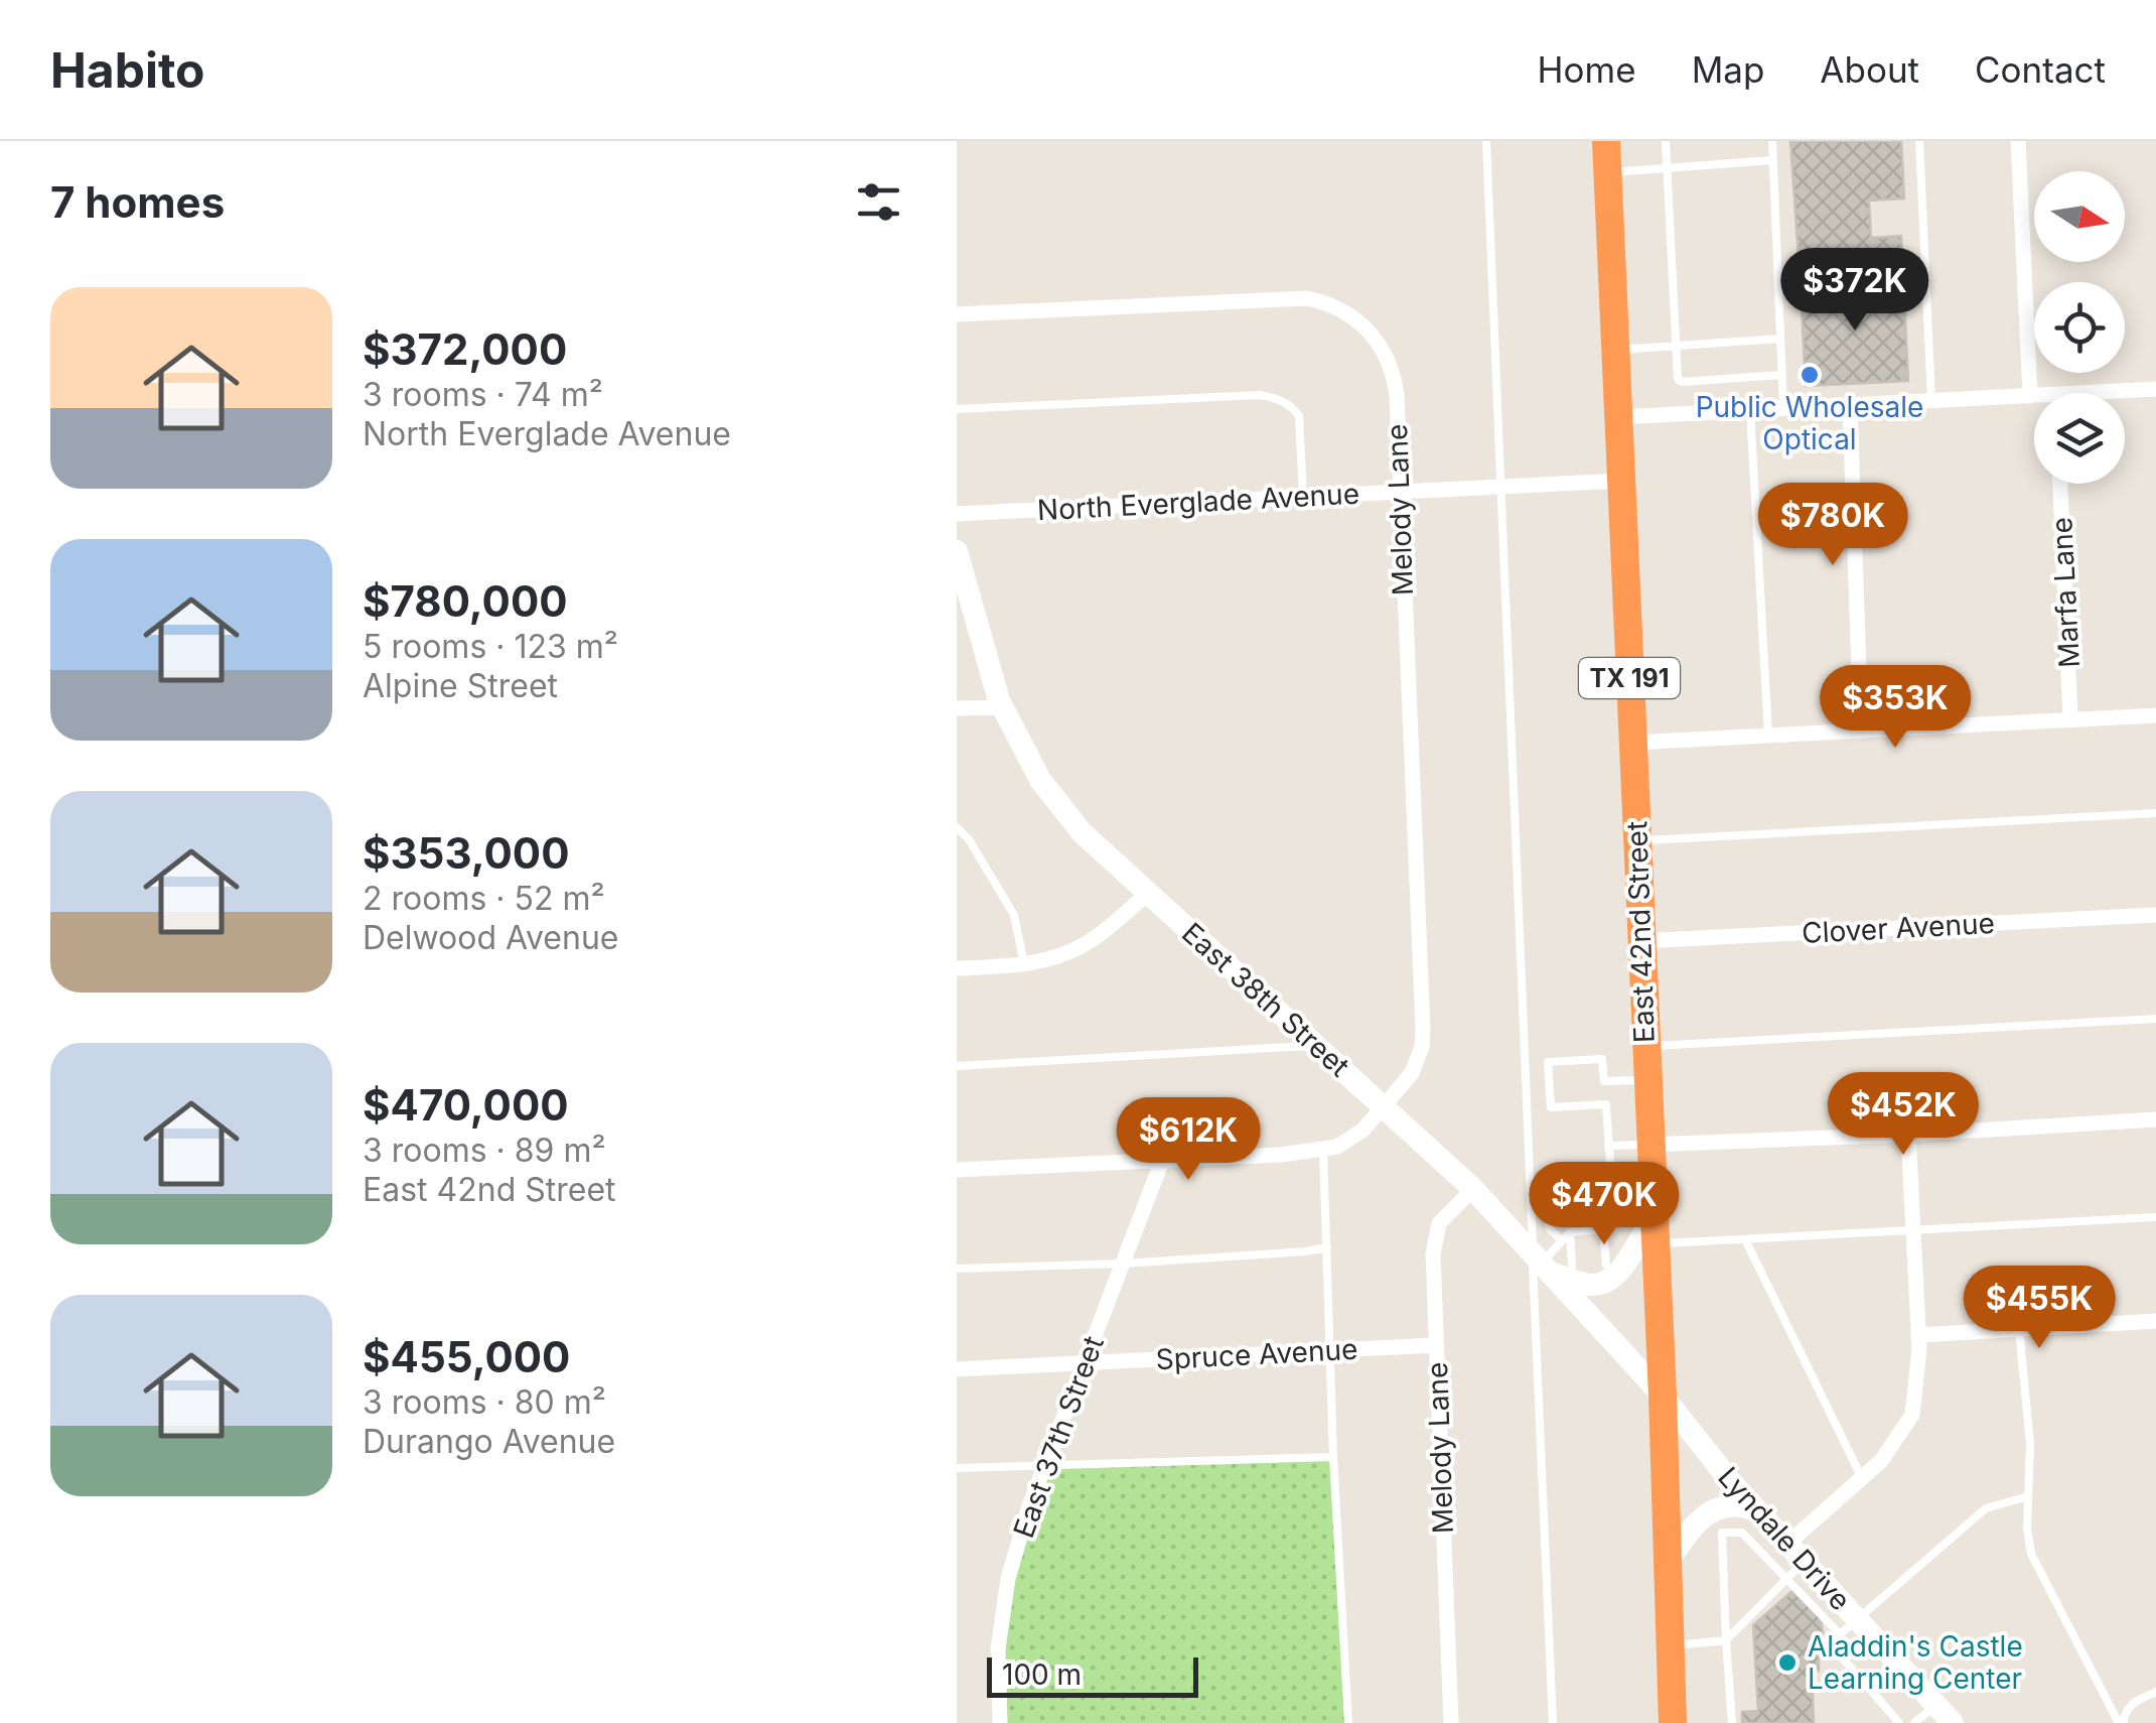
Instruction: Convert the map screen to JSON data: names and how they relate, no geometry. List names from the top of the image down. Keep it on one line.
{"streets":{"highway":["TX 191","East 42nd Street"],"street":["North Everglade Avenue","Melody Lane","Marfa Lane","Clover Avenue","East 38th Street","Spruce Avenue","East 37th Street","Lyndale Drive"]},"crossings":[["North Everglade Avenue","Melody Lane"],["North Everglade Avenue","East 42nd Street"],["Melody Lane","East 38th Street"],["Melody Lane","Spruce Avenue"],["Clover Avenue","East 42nd Street"],["East 42nd Street","East 38th Street"],["East 42nd Street","Lyndale Drive"],["East 38th Street","Lyndale Drive"],["Spruce Avenue","East 37th Street"]],"places":["Public Wholesale Optical","Aladdin's Castle Learning Center"],"scale_bar":"100 m","north":"right","page":{"header":"Habito","nav":["Home","Map","About","Contact"],"heading":"7 homes","price":["$372K","$780K","$353K","$452K","$612K","$470K","$455K"],"list":[{"name":"$372,000","note":"3 rooms · 74 m² · North Everglade Avenue"},{"name":"$780,000","note":"5 rooms · 123 m² · Alpine Street"},{"name":"$353,000","note":"2 rooms · 52 m² · Delwood Avenue"},{"name":"$470,000","note":"3 rooms · 89 m² · East 42nd Street"},{"name":"$455,000","note":"3 rooms · 80 m² · Durango Avenue"}],"scale":"100 m"}}
